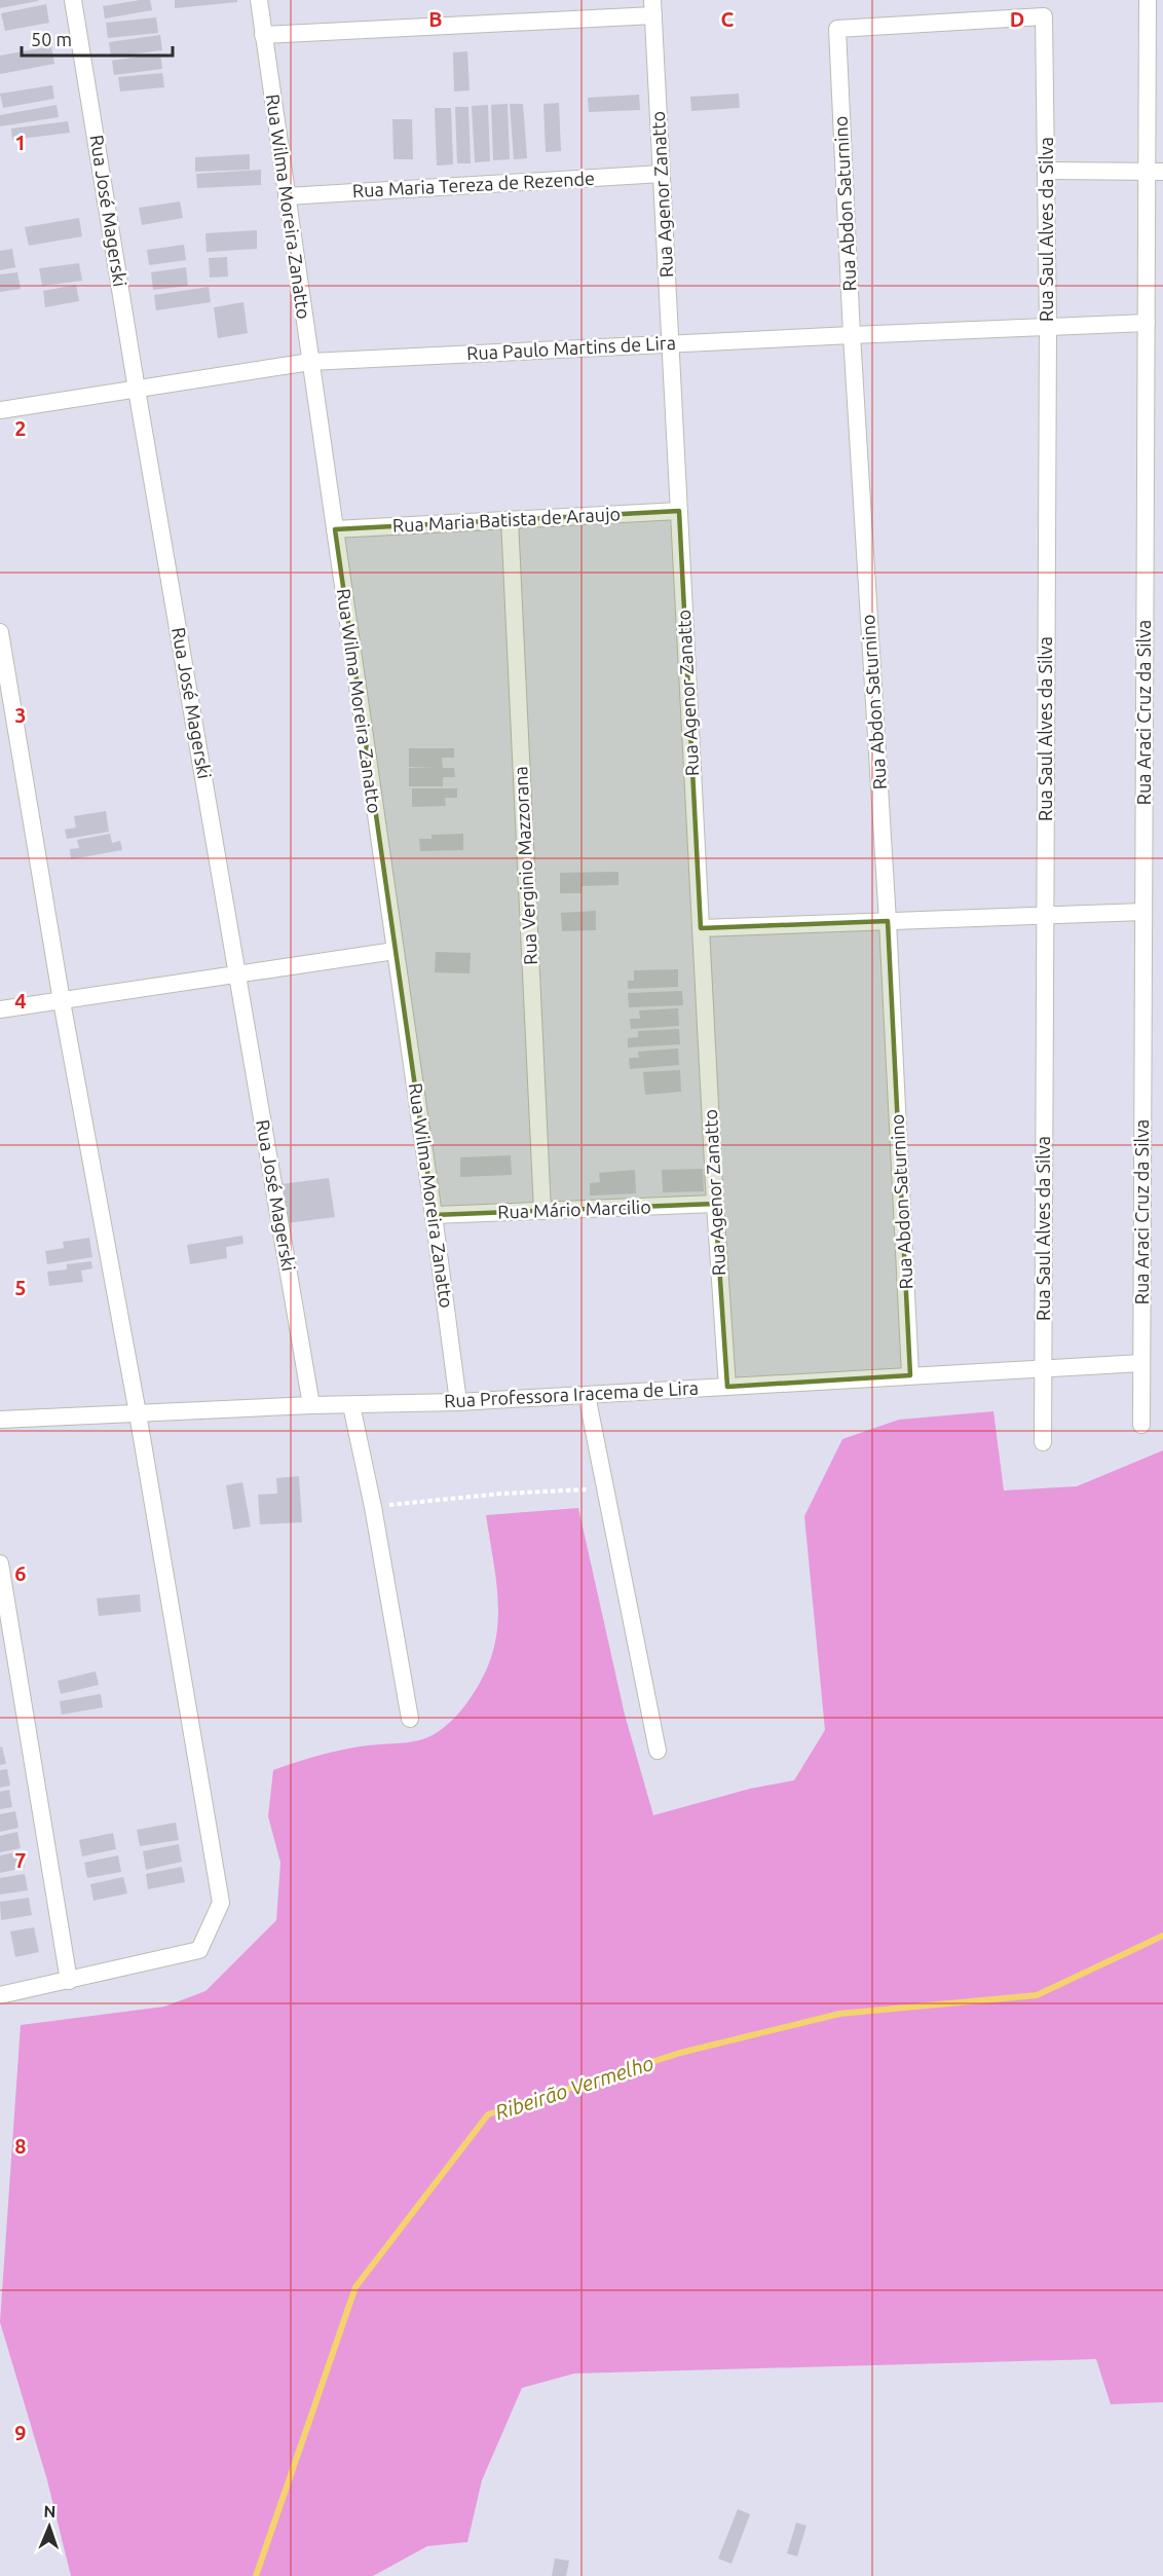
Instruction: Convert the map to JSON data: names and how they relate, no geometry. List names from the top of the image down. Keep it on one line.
{"streets":{"street":["Rua Maria Tereza de Rezende","Rua Agenor Zanatto","Rua Abdon Saturnino","Rua Wilma Moreira Zanatto","Rua José Magerski","Rua Saul Alves da Silva","Rua Paulo Martins de Lira","Rua Maria Batista de Araujo","Rua Araci Cruz da Silva","Rua Verginio Mazzorana","Rua Mário Marcilio","Rua Professora Iracema de Lira"]},"crossings":[["Rua Maria Tereza de Rezende","Rua Agenor Zanatto"],["Rua Maria Tereza de Rezende","Rua Wilma Moreira Zanatto"],["Rua Agenor Zanatto","Rua Paulo Martins de Lira"],["Rua Agenor Zanatto","Rua Maria Batista de Araujo"],["Rua Agenor Zanatto","Rua Mário Marcilio"],["Rua Agenor Zanatto","Rua Professora Iracema de Lira"],["Rua Abdon Saturnino","Rua Saul Alves da Silva"],["Rua Abdon Saturnino","Rua Paulo Martins de Lira"],["Rua Abdon Saturnino","Rua Professora Iracema de Lira"],["Rua Wilma Moreira Zanatto","Rua Paulo Martins de Lira"],["Rua Wilma Moreira Zanatto","Rua Maria Batista de Araujo"],["Rua Wilma Moreira Zanatto","Rua Mário Marcilio"],["Rua Wilma Moreira Zanatto","Rua Professora Iracema de Lira"],["Rua José Magerski","Rua Paulo Martins de Lira"],["Rua José Magerski","Rua Professora Iracema de Lira"],["Rua Saul Alves da Silva","Rua Paulo Martins de Lira"],["Rua Saul Alves da Silva","Rua Professora Iracema de Lira"],["Rua Paulo Martins de Lira","Rua Araci Cruz da Silva"],["Rua Maria Batista de Araujo","Rua Verginio Mazzorana"],["Rua Araci Cruz da Silva","Rua Professora Iracema de Lira"],["Rua Verginio Mazzorana","Rua Mário Marcilio"]],"water":["Ribeirão Vermelho"],"scale_bar":"50 m","north":"top","grid":{"columns":["B","C","D"],"rows":["1","2","3","4","5","6","7","8","9"]}}
